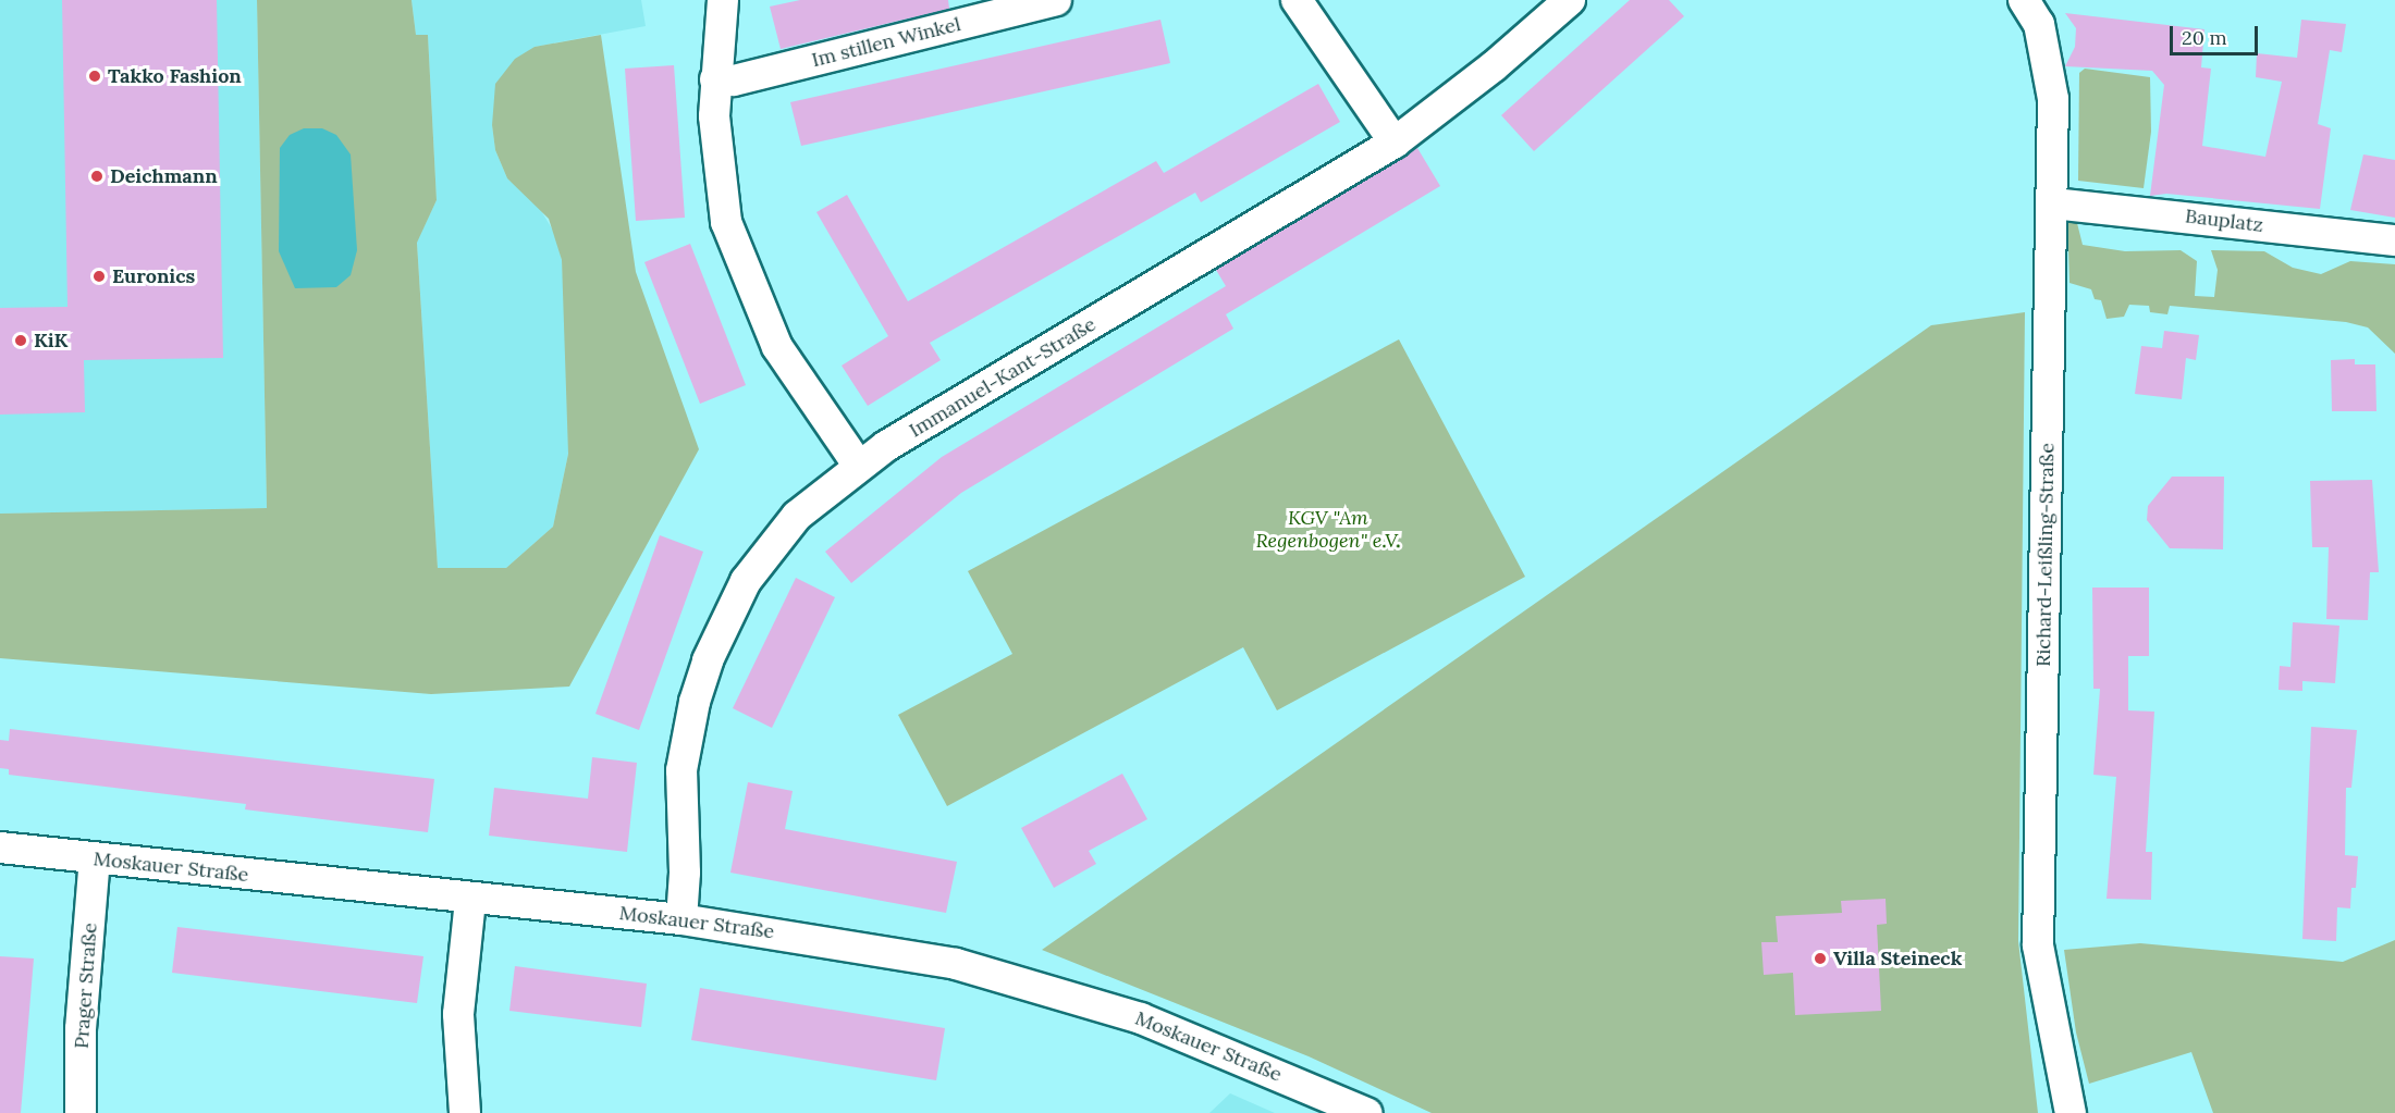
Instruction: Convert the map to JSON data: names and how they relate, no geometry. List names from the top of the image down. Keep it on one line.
{"streets":{"street":["Im stillen Winkel","Bauplatz","Immanuel-Kant-Straße","Richard-Leißling-Straße","Moskauer Straße","Prager Straße"]},"crossings":[["Bauplatz","Richard-Leißling-Straße"],["Immanuel-Kant-Straße","Moskauer Straße"],["Moskauer Straße","Prager Straße"]],"parks":["KGV \"Am Regenbogen\" e.V."],"places":["Takko Fashion","Deichmann","Euronics","KiK","Villa Steineck"],"scale_bar":"20 m"}
